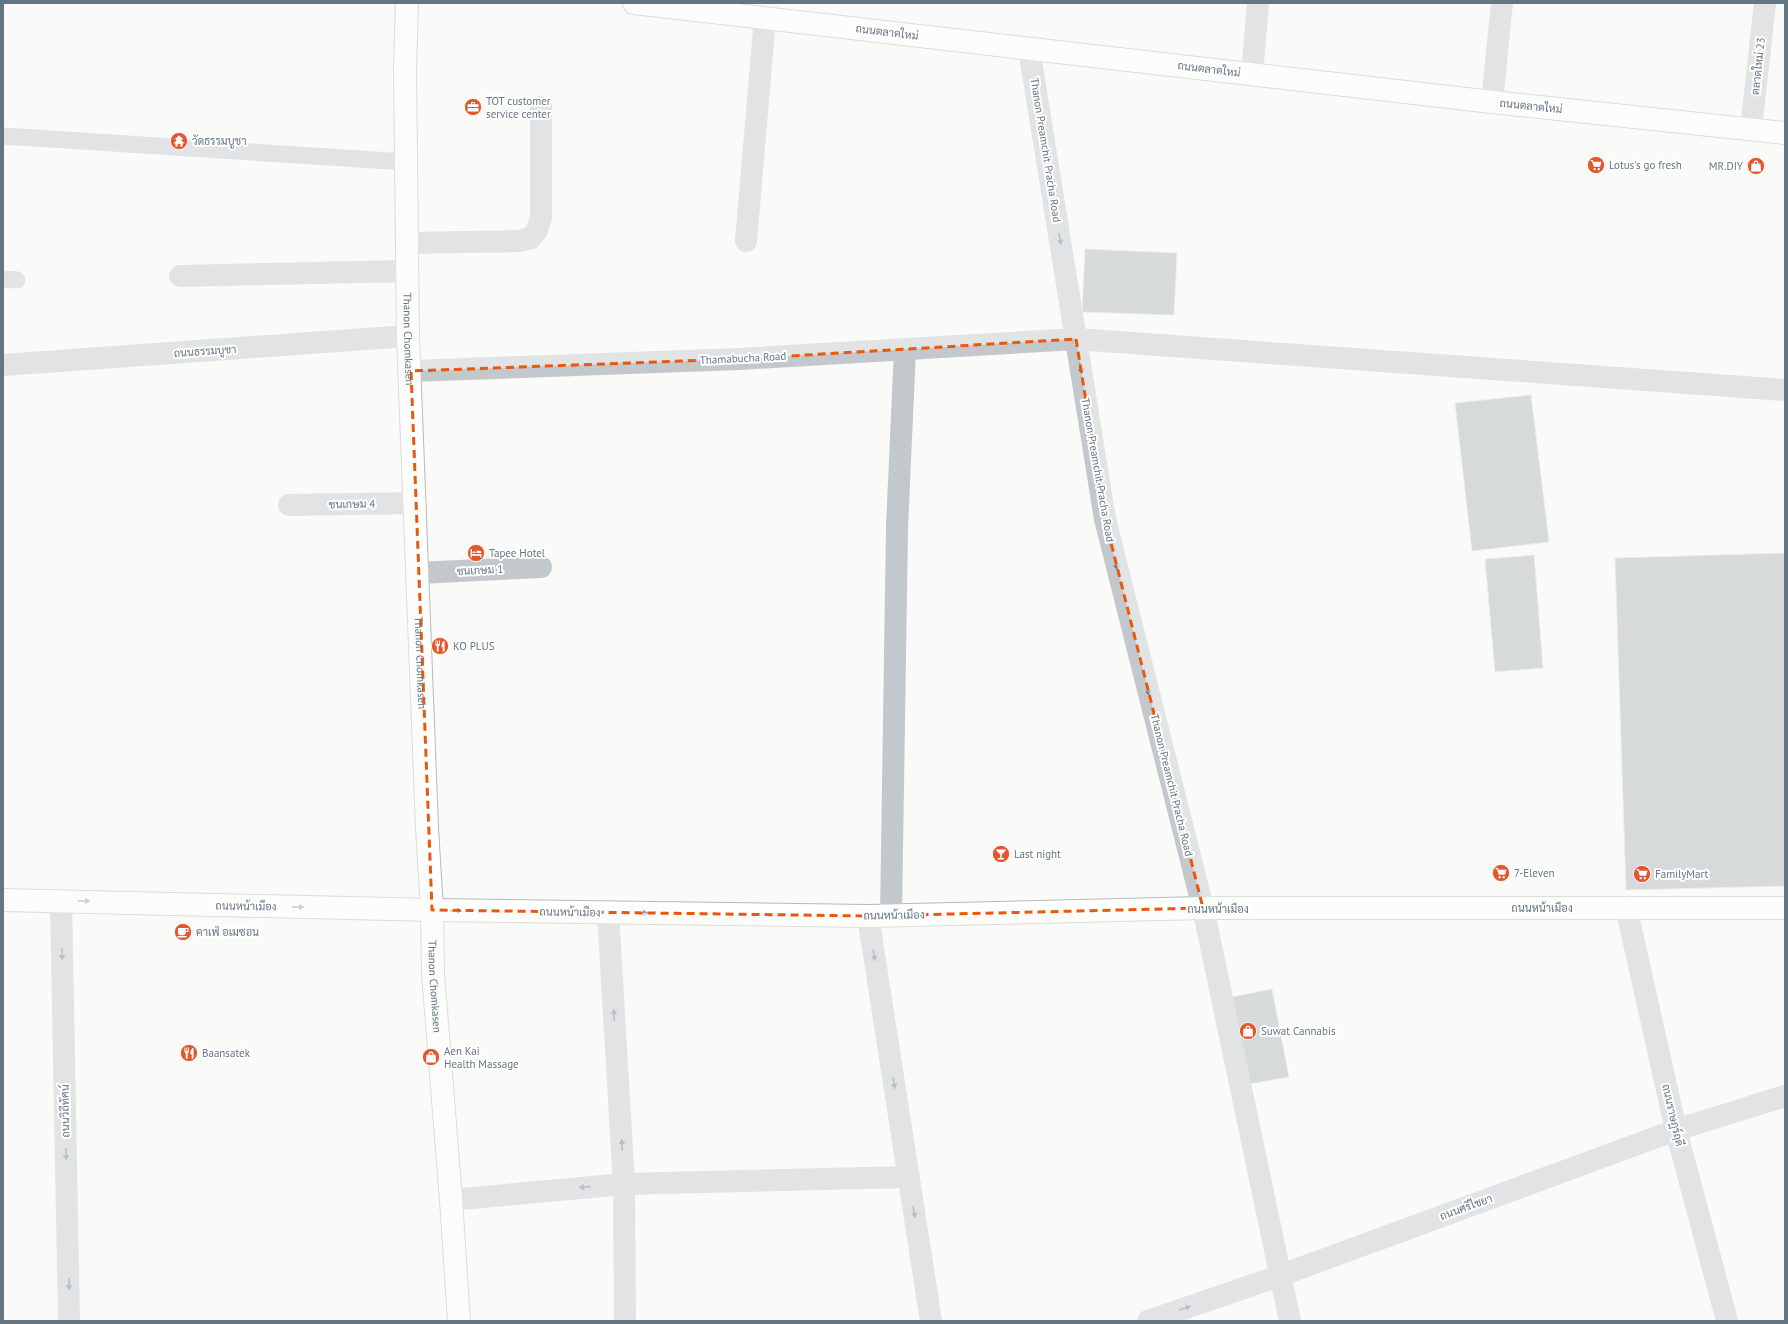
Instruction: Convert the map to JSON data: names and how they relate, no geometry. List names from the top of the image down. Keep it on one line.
{"streets":{"street":["ถนนตลาดใหม่","ตลาดใหม่ 23","Thanon Preamchit Pracha Road","Thanon Chomkasen","ถนนธรรมบูชา","Thamabucha Road","ชนเกษม 4","ชนเกษม 1","ถนนหน้าเมือง","ถนนวิถีทัศน์","ถนนราษฎร์ฤดี","ถนนศรีไชยา"]},"crossings":[["ถนนตลาดใหม่","ตลาดใหม่ 23"],["ถนนตลาดใหม่","Thanon Preamchit Pracha Road"],["Thanon Preamchit Pracha Road","Thamabucha Road"],["Thanon Preamchit Pracha Road","ถนนหน้าเมือง"],["Thanon Preamchit Pracha Road","ถนนศรีไชยา"],["Thanon Chomkasen","ถนนธรรมบูชา"],["Thanon Chomkasen","Thamabucha Road"],["Thanon Chomkasen","ชนเกษม 4"],["Thanon Chomkasen","ชนเกษม 1"],["Thanon Chomkasen","ถนนหน้าเมือง"],["ถนนหน้าเมือง","ถนนวิถีทัศน์"],["ถนนหน้าเมือง","ถนนราษฎร์ฤดี"],["ถนนราษฎร์ฤดี","ถนนศรีไชยา"]],"one_way":["Thanon Preamchit Pracha Road","ถนนหน้าเมือง","ถนนวิถีทัศน์"],"places":{"office":["TOT customer service center"],"temple":["วัดธรรมบูชา"],"supermarket":["Lotus's go fresh","7-Eleven","FamilyMart"],"shop":["MR.DIY","Suwat Cannabis","Aen Kai Health Massage"],"hotel":["Tapee Hotel"],"restaurant":["KO PLUS","Baansatek"],"bar":["Last night"],"cafe":["คาเฟ่ อเมซอน"]}}
